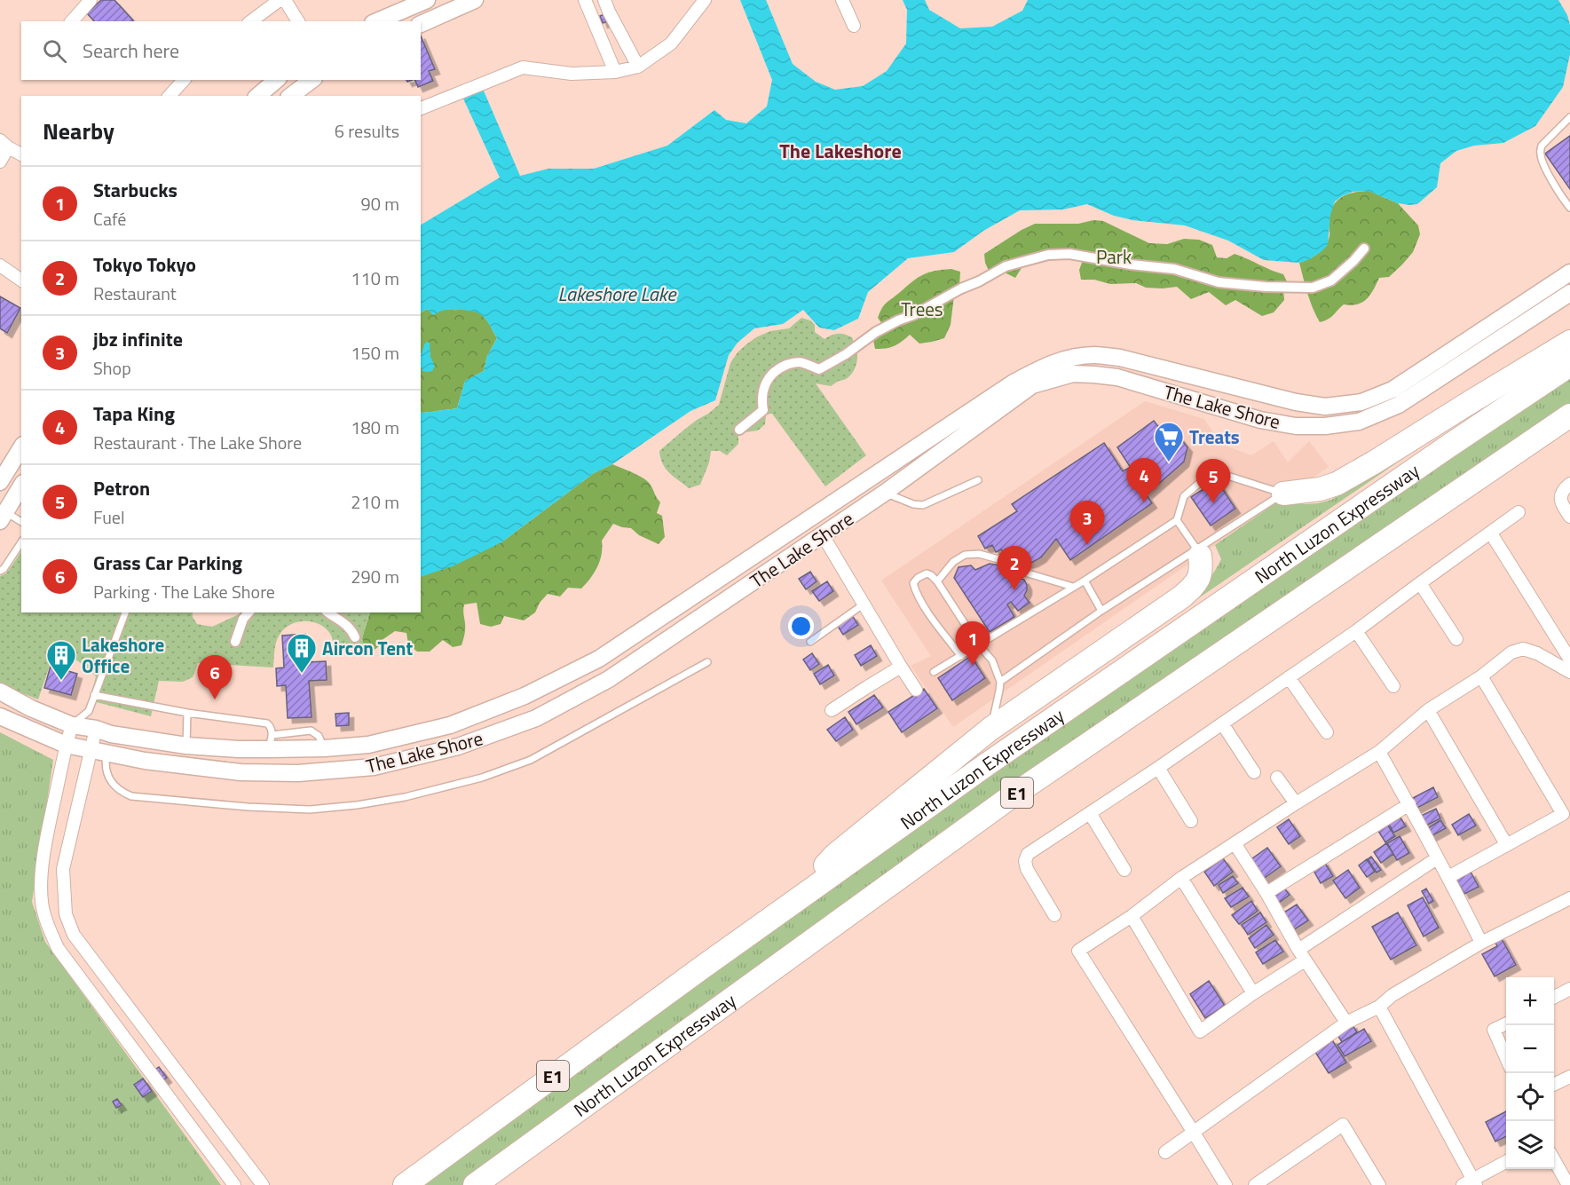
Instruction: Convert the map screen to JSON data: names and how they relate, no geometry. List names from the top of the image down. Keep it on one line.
{"streets":{"highway":["North Luzon Expressway","E1"],"street":["The Lake Shore"]},"districts":["The Lakeshore"],"water":["Lakeshore Lake"],"parks":["Park","Trees"],"places":{"supermarket":["Treats"],"building":["Aircon Tent","Lakeshore Office"]},"page":{"search":"Search here","heading":["Nearby","6 results"],"list":[{"mark":"1","name":"Starbucks","note":"Café","value":"90 m"},{"mark":"2","name":"Tokyo Tokyo","note":"Restaurant","value":"110 m"},{"mark":"3","name":"jbz infinite","note":"Shop","value":"150 m"},{"mark":"4","name":"Tapa King","note":"Restaurant · The Lake Shore","value":"180 m"},{"mark":"5","name":"Petron","note":"Fuel","value":"210 m"},{"mark":"6","name":"Grass Car Parking","note":"Parking · The Lake Shore","value":"290 m"}],"pins":["4","5","3","2","1","6"],"map_buttons":["+","−"]}}
